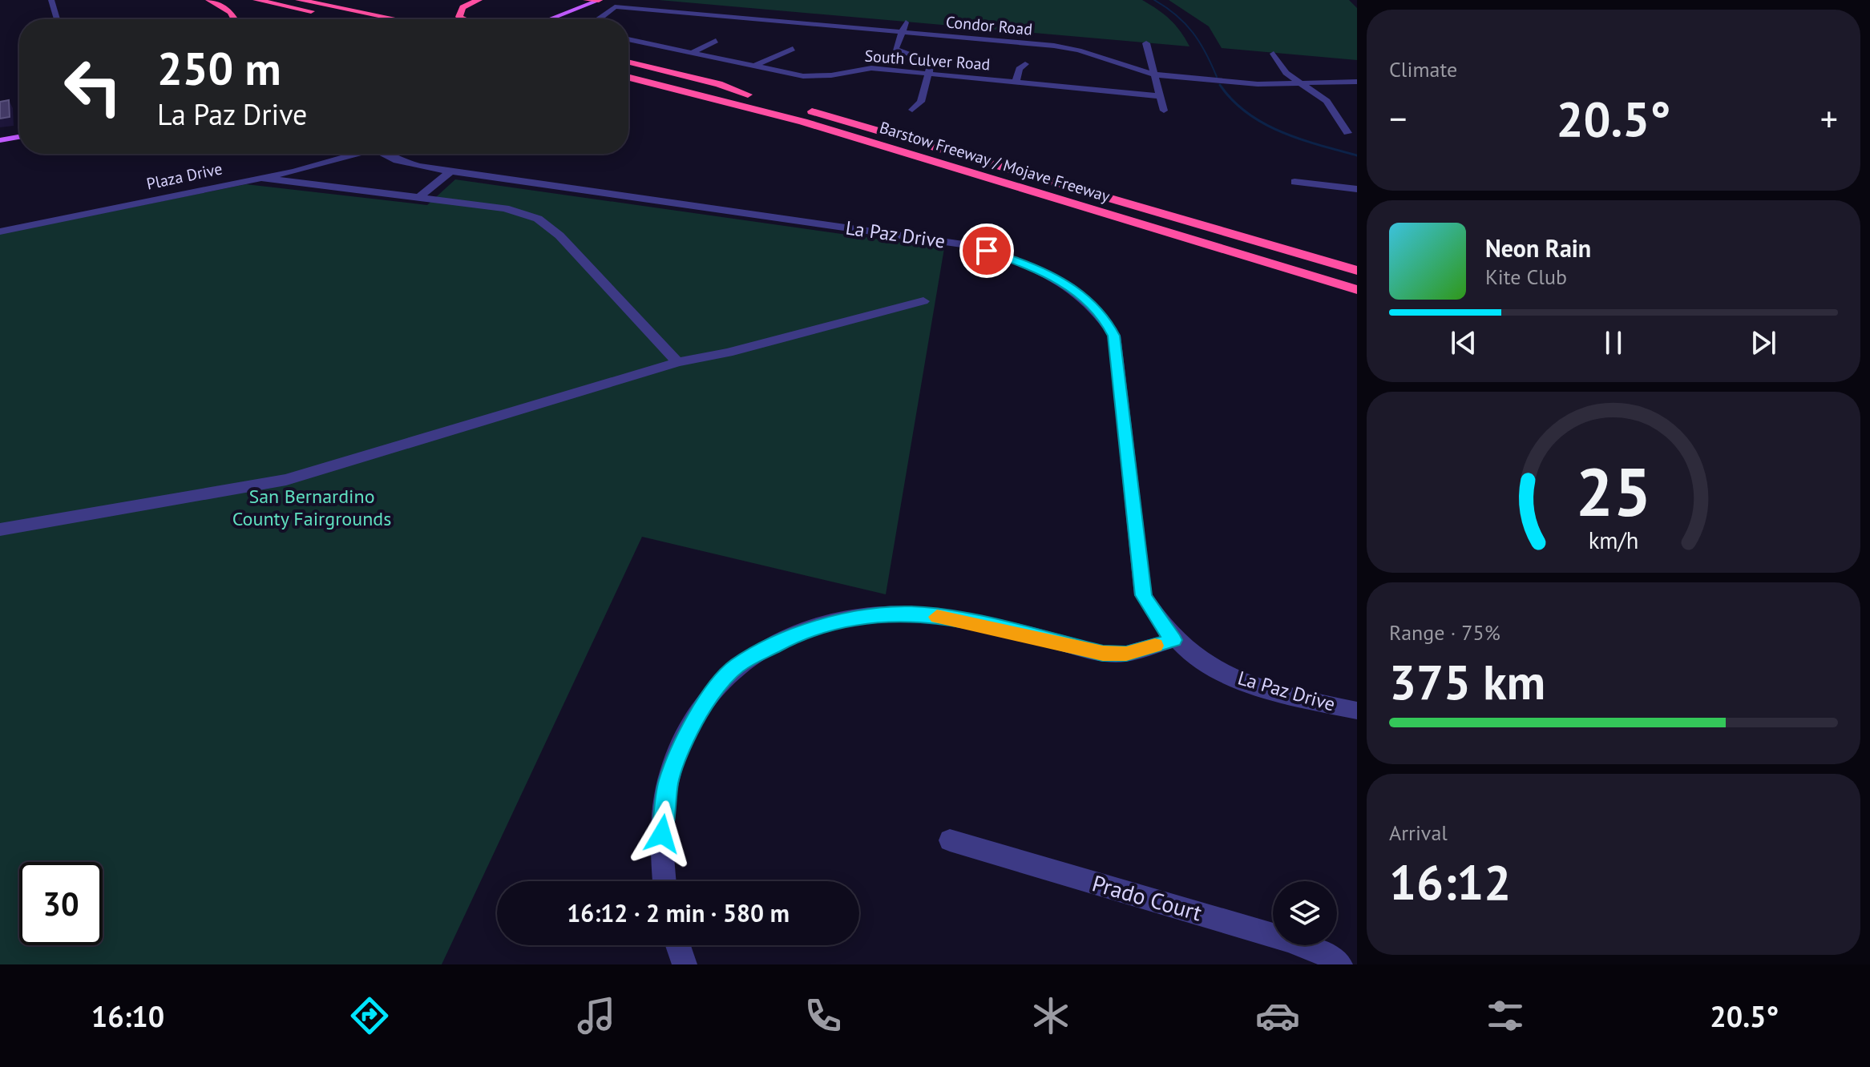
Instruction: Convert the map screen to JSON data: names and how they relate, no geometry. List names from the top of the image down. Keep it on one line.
{"streets":{"highway":["Barstow Freeway / Mojave Freeway"],"street":["Condor Road","South Culver Road","Plaza Drive","La Paz Drive","Prado Court"]},"parks":["San Bernardino County Fairgrounds"],"page":{"tile":["Climate",["Range · 75%","375 km"],["Arrival","16:12"]],"turn":["250 m","La Paz Drive"],"heat":["−","20.5°","+"],"song":["Neon Rain","Kite Club"],"limit":"30","trip":"16:12 · 2 min · 580 m","tabs":["16:10","20.5°"],"gauge":["25","km/h"]}}
